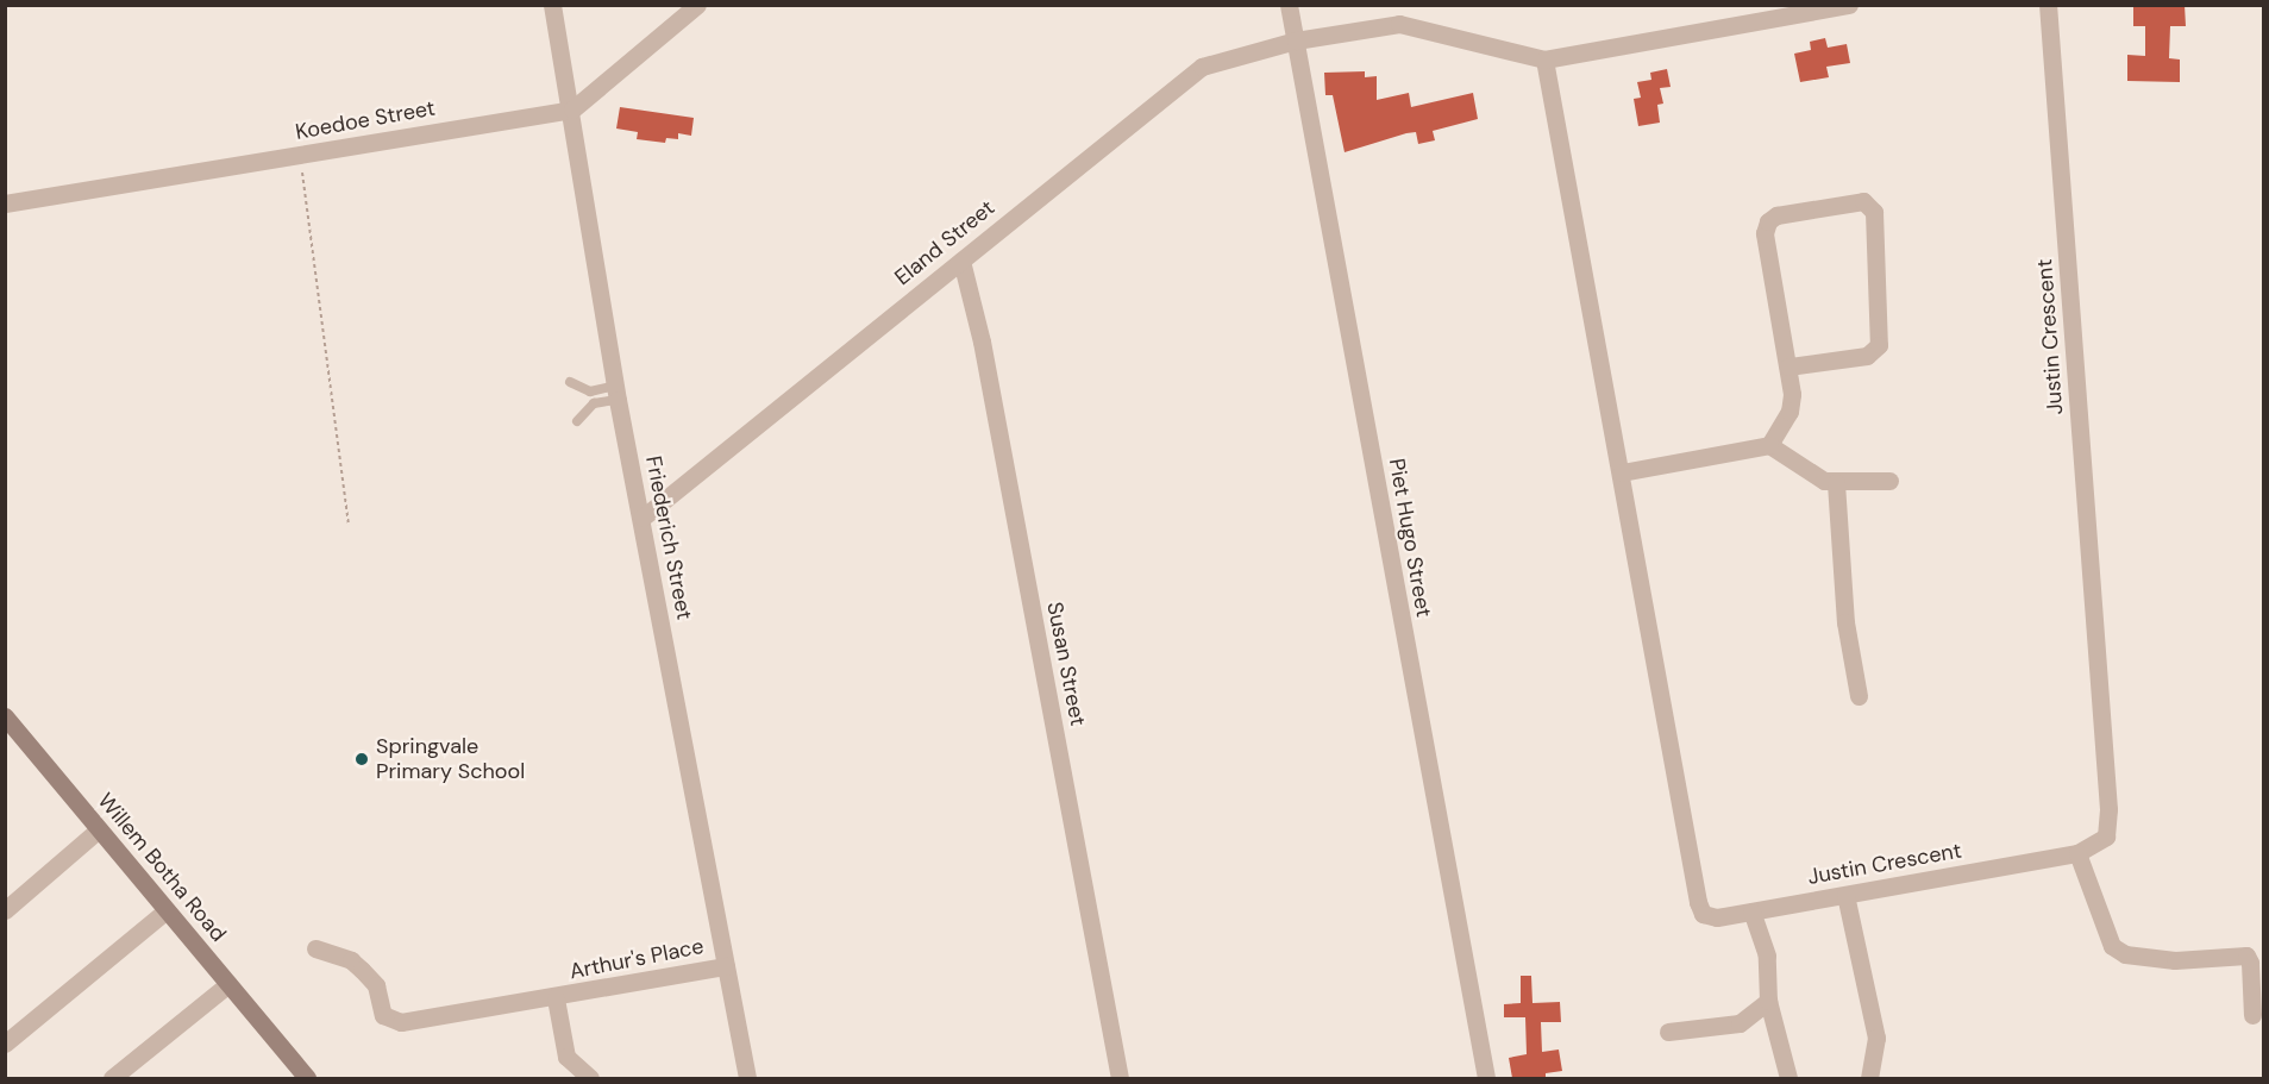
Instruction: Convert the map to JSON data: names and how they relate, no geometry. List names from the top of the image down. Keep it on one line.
{"streets":{"street":["Koedoe Street","Eland Street","Justin Crescent","Friederich Street","Piet Hugo Street","Susan Street","Willem Botha Road","Arthur's Place"]},"crossings":[["Koedoe Street","Friederich Street"],["Eland Street","Justin Crescent"],["Eland Street","Friederich Street"],["Eland Street","Piet Hugo Street"],["Eland Street","Susan Street"],["Friederich Street","Arthur's Place"]],"places":["Springvale Primary School"]}
